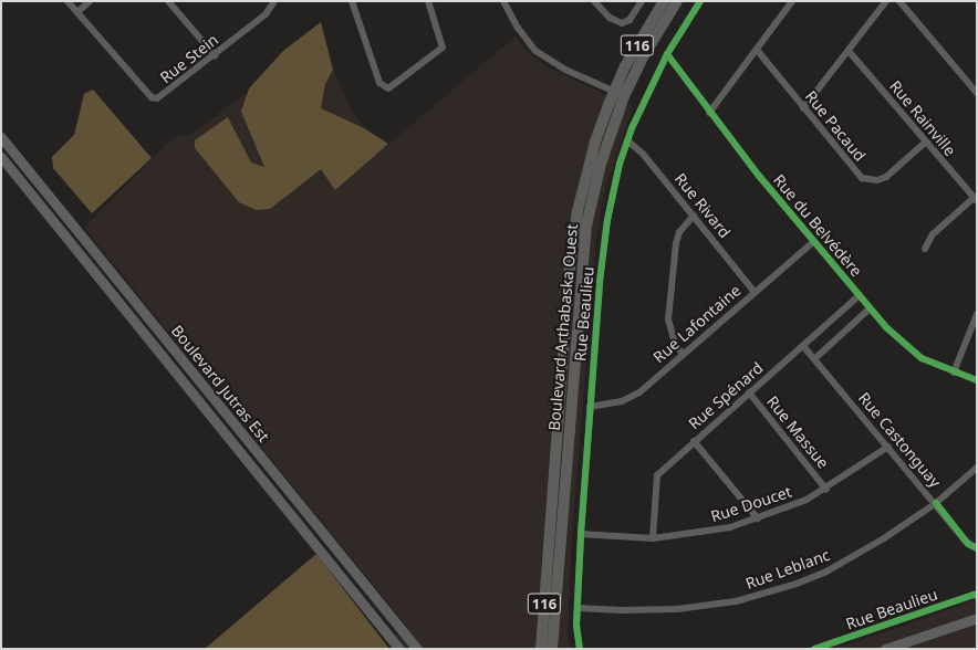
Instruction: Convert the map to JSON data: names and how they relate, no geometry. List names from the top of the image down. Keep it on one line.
{"streets":{"main road":["116","Boulevard Arthabaska Ouest","Boulevard Jutras Est"],"street":["Rue Stein","Rue Rainville","Rue Pacaud","Rue Rivard","Rue du Belvédère","Rue Beaulieu","Rue Lafontaine","Rue Spénard","Rue Massue","Rue Castonguay","Rue Doucet","Rue Leblanc"]},"crossings":[["Rue Rainville","Rue Pacaud"],["Rue Rivard","Rue Beaulieu"],["Rue Rivard","Rue Lafontaine"],["Rue du Belvédère","Rue Beaulieu"],["Rue du Belvédère","Rue Lafontaine"],["Rue du Belvédère","Rue Spénard"],["Rue Beaulieu","Rue Lafontaine"],["Rue Beaulieu","Rue Doucet"],["Rue Beaulieu","Rue Leblanc"],["Rue Spénard","Rue Massue"],["Rue Spénard","Rue Castonguay"],["Rue Spénard","Rue Doucet"],["Rue Massue","Rue Doucet"],["Rue Castonguay","Rue Doucet"],["Rue Castonguay","Rue Leblanc"]]}
